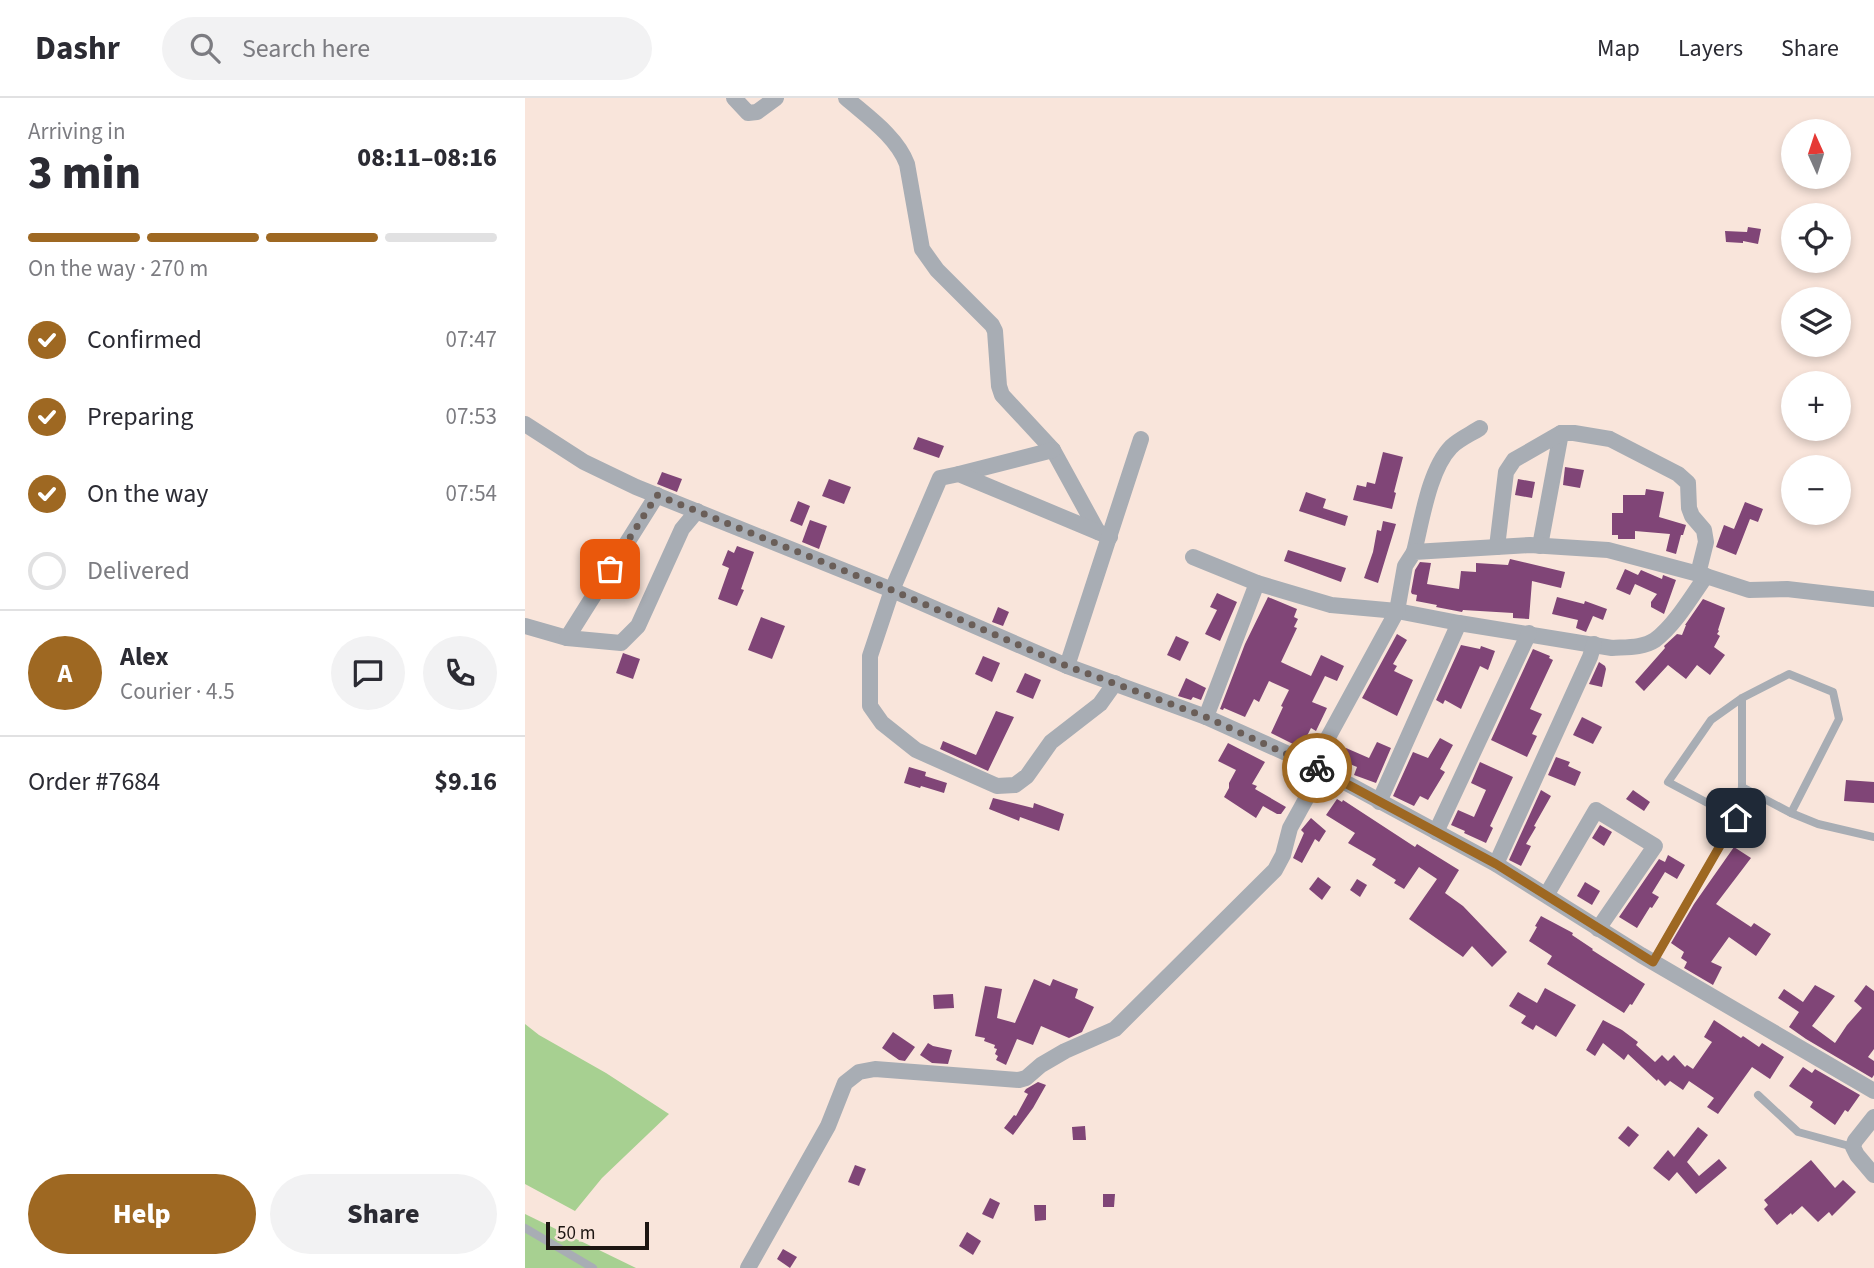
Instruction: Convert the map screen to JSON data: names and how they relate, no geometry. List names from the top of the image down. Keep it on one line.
{"scale_bar":"50 m","north":"top","page":{"header":"Dashr","search":"Search here","nav":["Map","Layers","Share"],"heading":["3 min","Arriving in","08:11–08:16"],"panel":["Alex","Courier · 4.5","Order #7684","$9.16"],"map_buttons":["+","−"],"bar":"On the way · 270 m","list":[["Confirmed","07:47"],["Preparing","07:53"],["On the way","07:54"],"Delivered"],"round":"A","buttons":["Help","Share"],"scale":"50 m"}}
